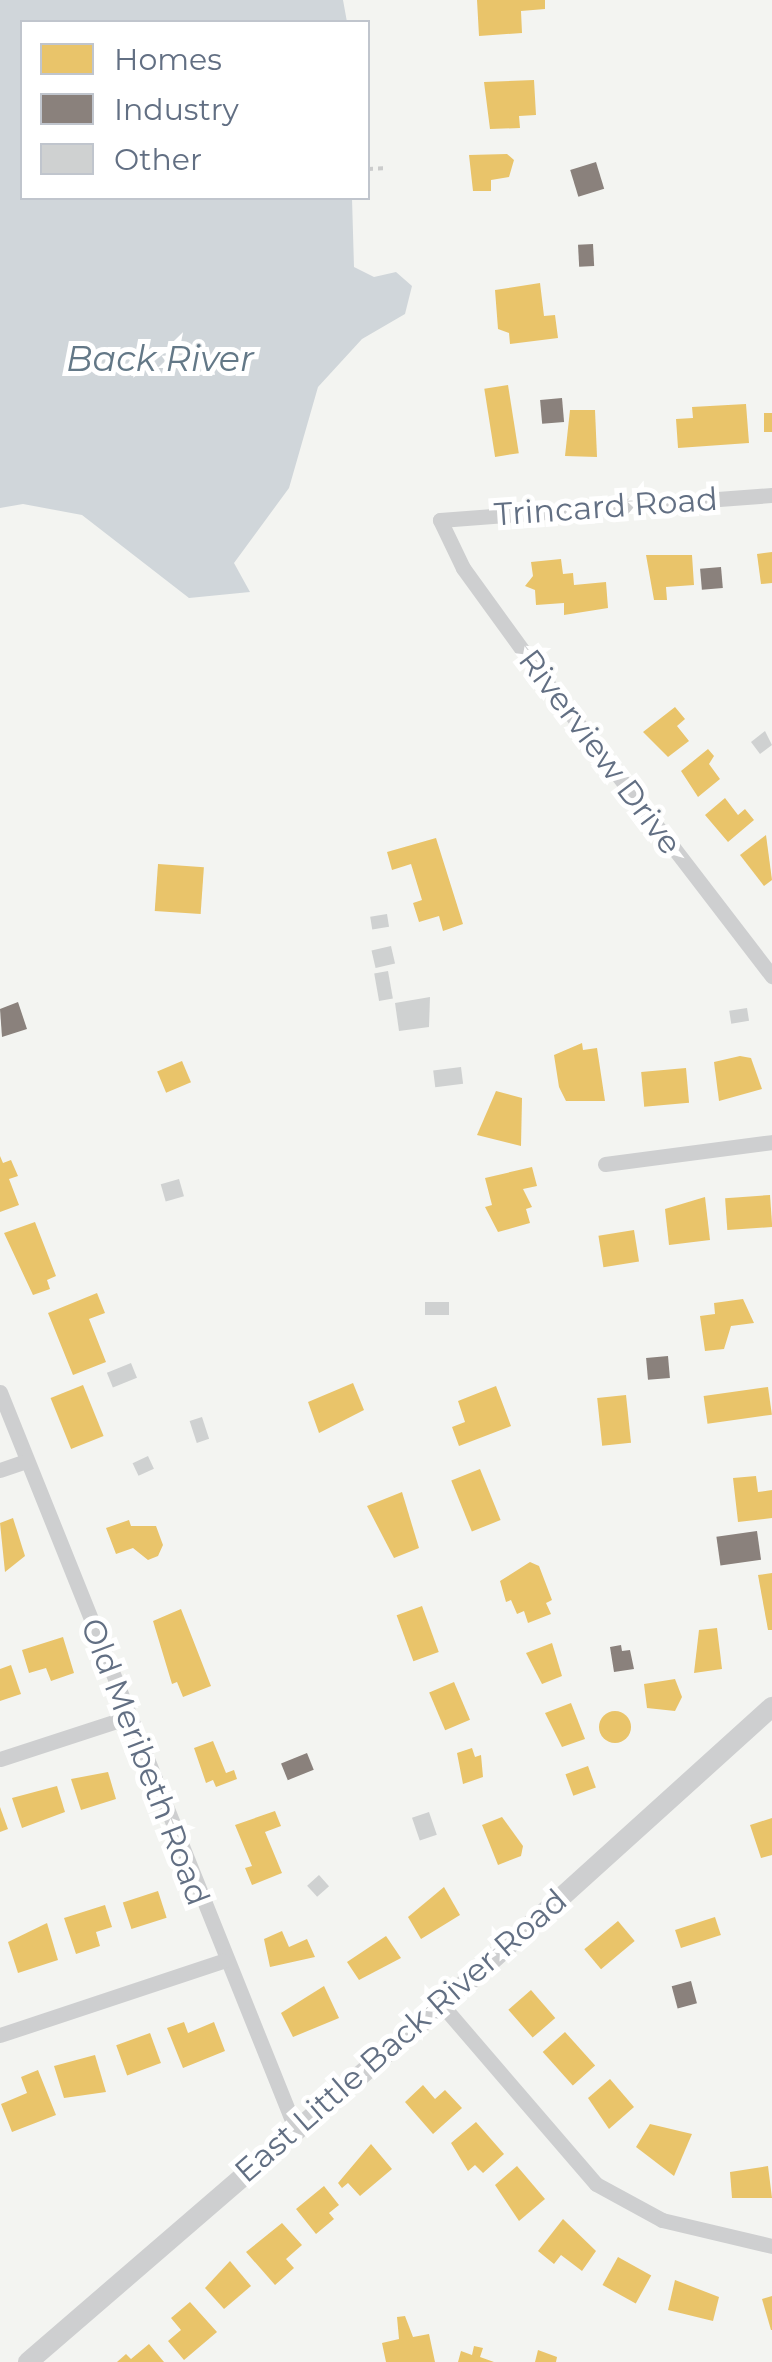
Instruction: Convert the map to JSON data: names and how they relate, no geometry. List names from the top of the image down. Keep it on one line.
{"streets":{"street":["Trincard Road","Riverview Drive","Old Meribeth Road","East Little Back River Road"]},"crossings":[["Trincard Road","Riverview Drive"],["Old Meribeth Road","East Little Back River Road"]],"water":["Back River"],"legend":["Homes","Industry","Other"]}
